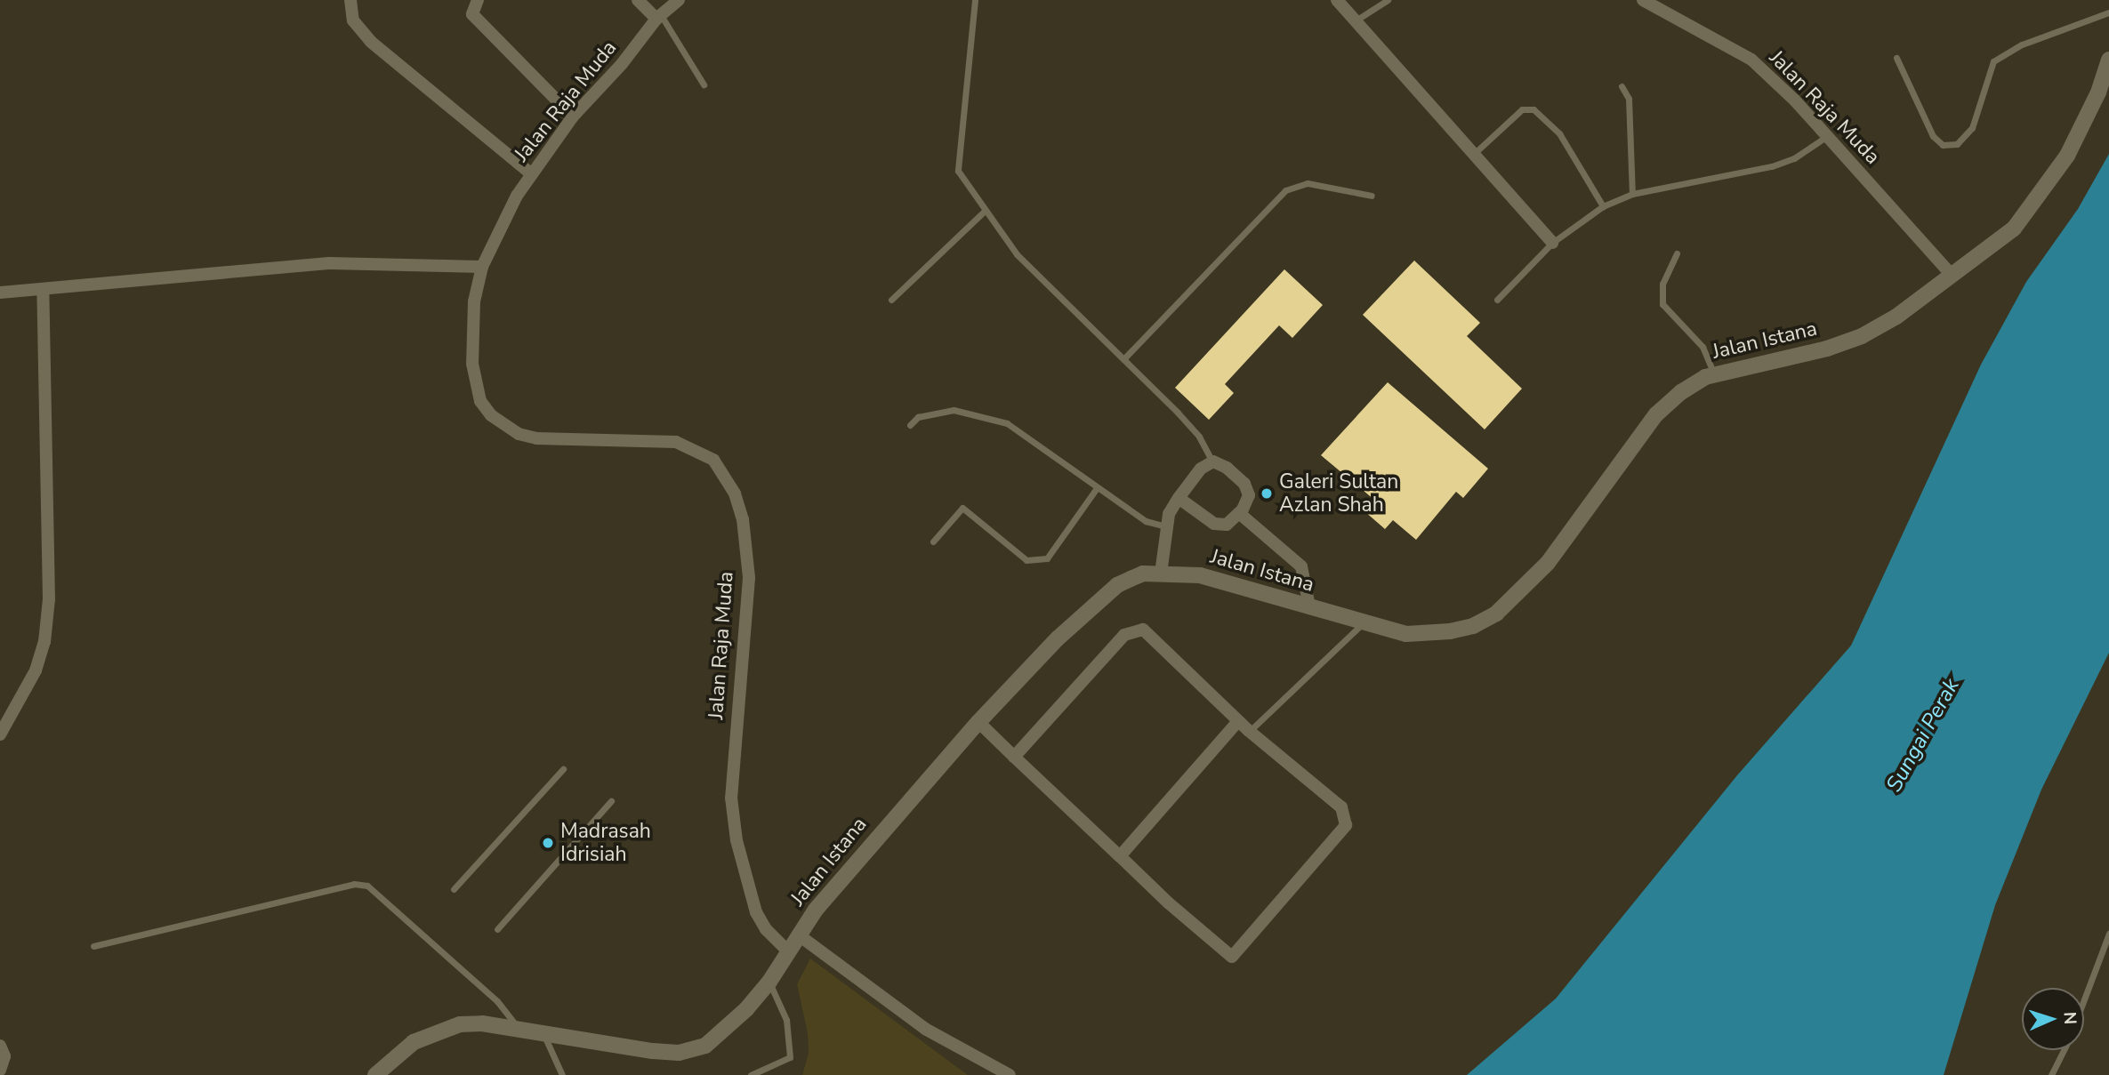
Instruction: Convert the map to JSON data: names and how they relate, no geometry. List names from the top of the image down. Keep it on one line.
{"streets":{"street":["Jalan Raja Muda","Jalan Istana"]},"crossings":[["Jalan Raja Muda","Jalan Istana"]],"water":["Sungai Perak"],"places":["Galeri Sultan Azlan Shah","Madrasah Idrisiah"],"north":"right"}
